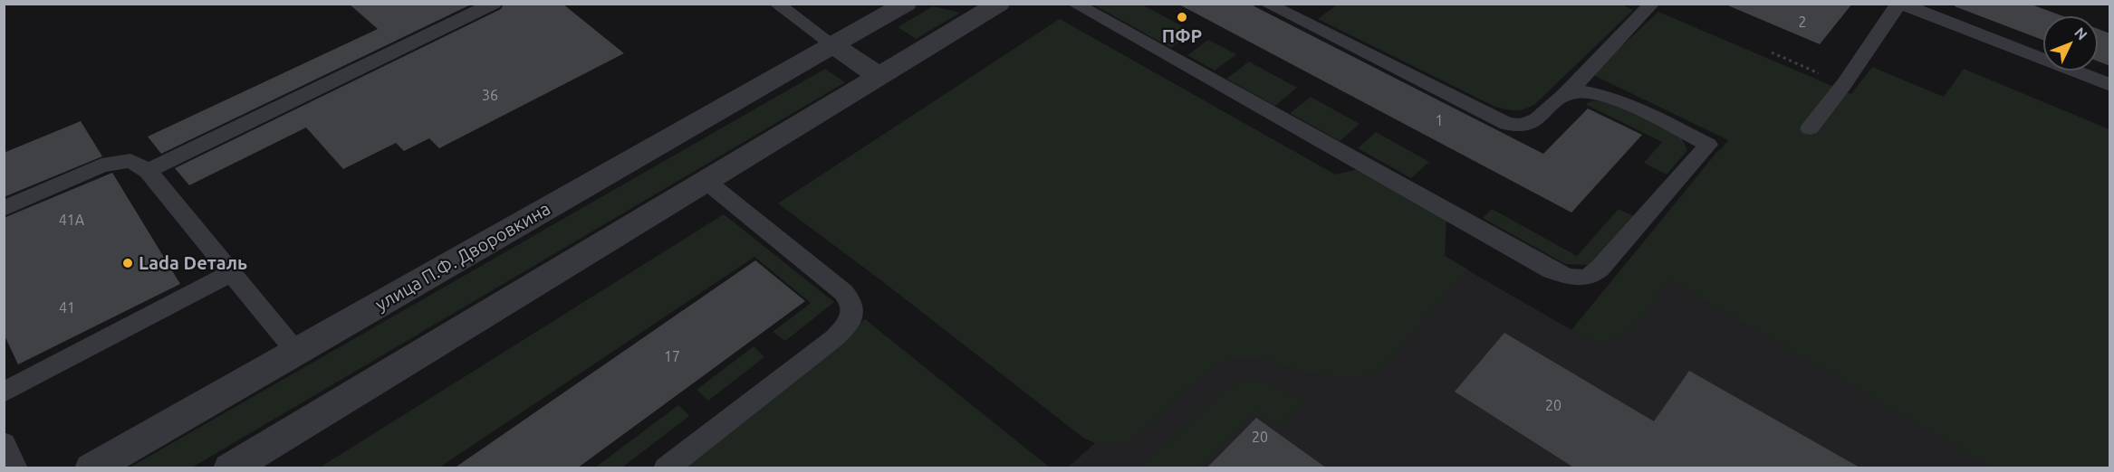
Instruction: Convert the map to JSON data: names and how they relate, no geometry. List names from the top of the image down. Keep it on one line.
{"streets":{"street":["улица П.Ф. Дворовкина"]},"places":["ПФР","Lada Dеталь"],"house_numbers":["2","36","1","41А","41","17","20","20"],"north":"top right"}
